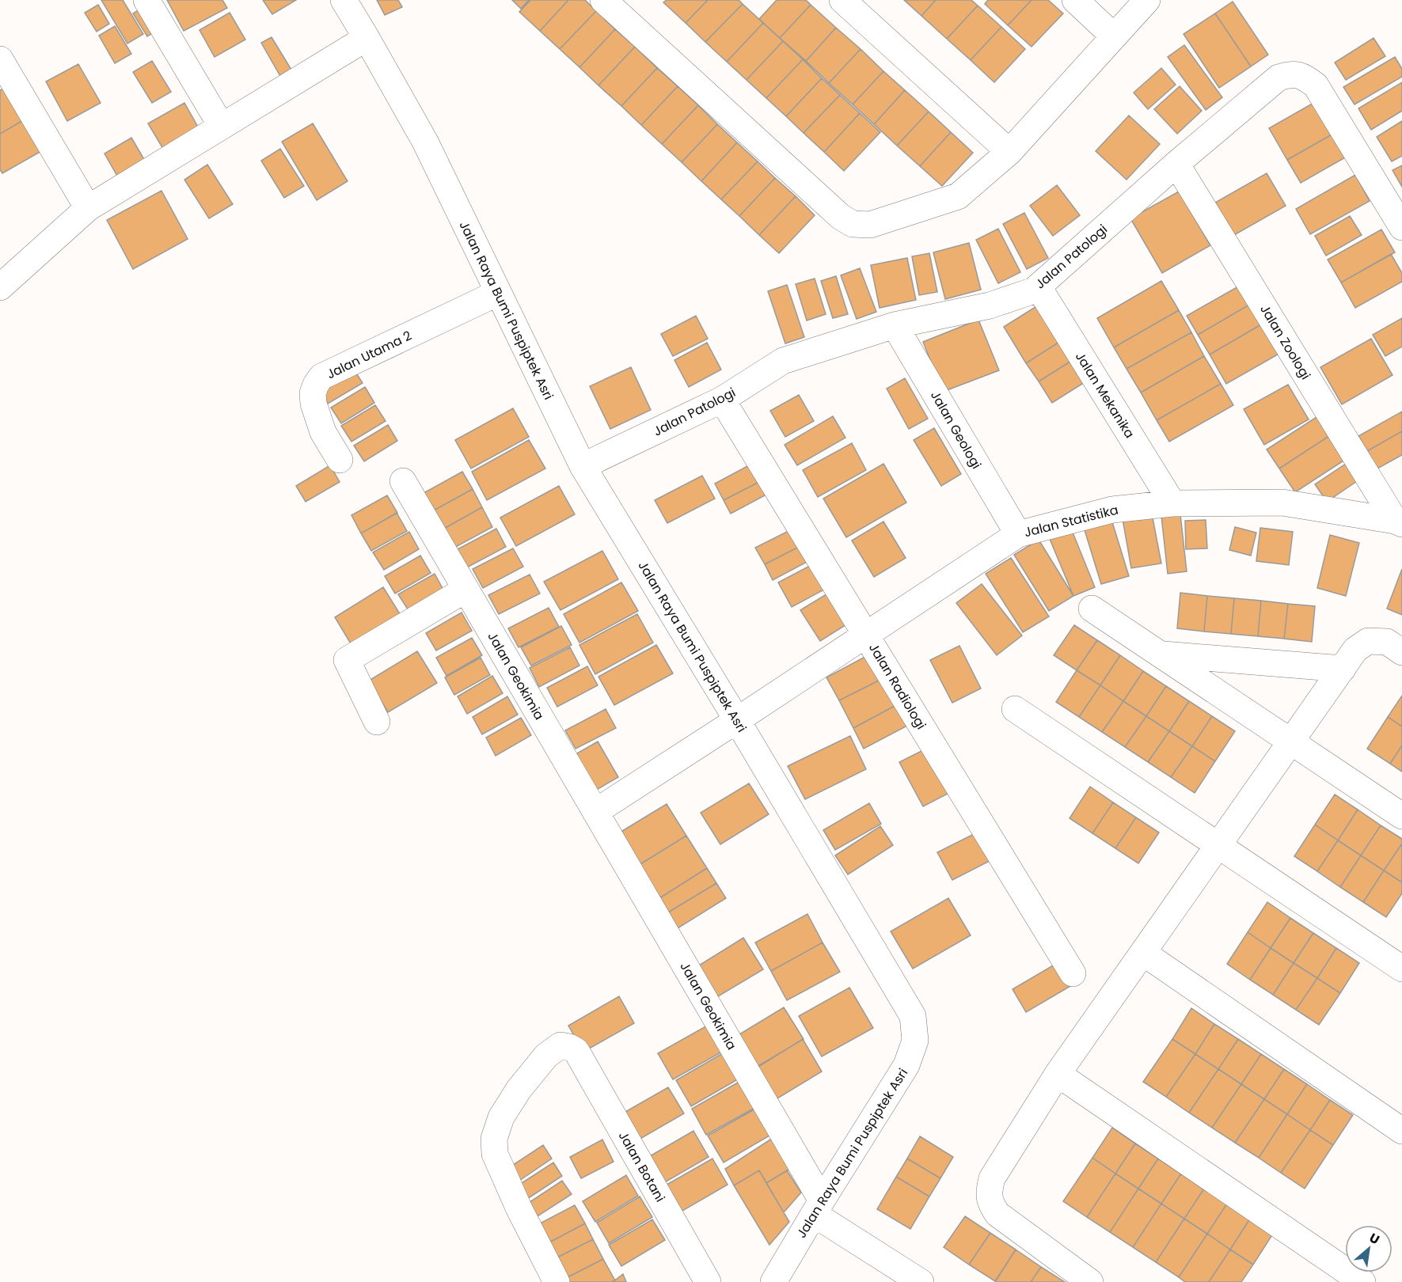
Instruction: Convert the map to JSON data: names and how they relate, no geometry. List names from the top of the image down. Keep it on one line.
{"streets":{"street":["Jalan Patologi","Jalan Raya Bumi Puspiptek Asri","Jalan Zoologi","Jalan Utama 2","Jalan Mekanika","Jalan Geologi","Jalan Statistika","Jalan Geokimia","Jalan Radiologi","Jalan Botani"]},"crossings":[["Jalan Patologi","Jalan Raya Bumi Puspiptek Asri"],["Jalan Patologi","Jalan Zoologi"],["Jalan Patologi","Jalan Mekanika"],["Jalan Patologi","Jalan Geologi"],["Jalan Patologi","Jalan Radiologi"],["Jalan Raya Bumi Puspiptek Asri","Jalan Utama 2"],["Jalan Raya Bumi Puspiptek Asri","Jalan Statistika"],["Jalan Raya Bumi Puspiptek Asri","Jalan Geokimia"],["Jalan Zoologi","Jalan Statistika"],["Jalan Mekanika","Jalan Statistika"],["Jalan Geologi","Jalan Statistika"],["Jalan Statistika","Jalan Radiologi"]],"north":"top right"}
